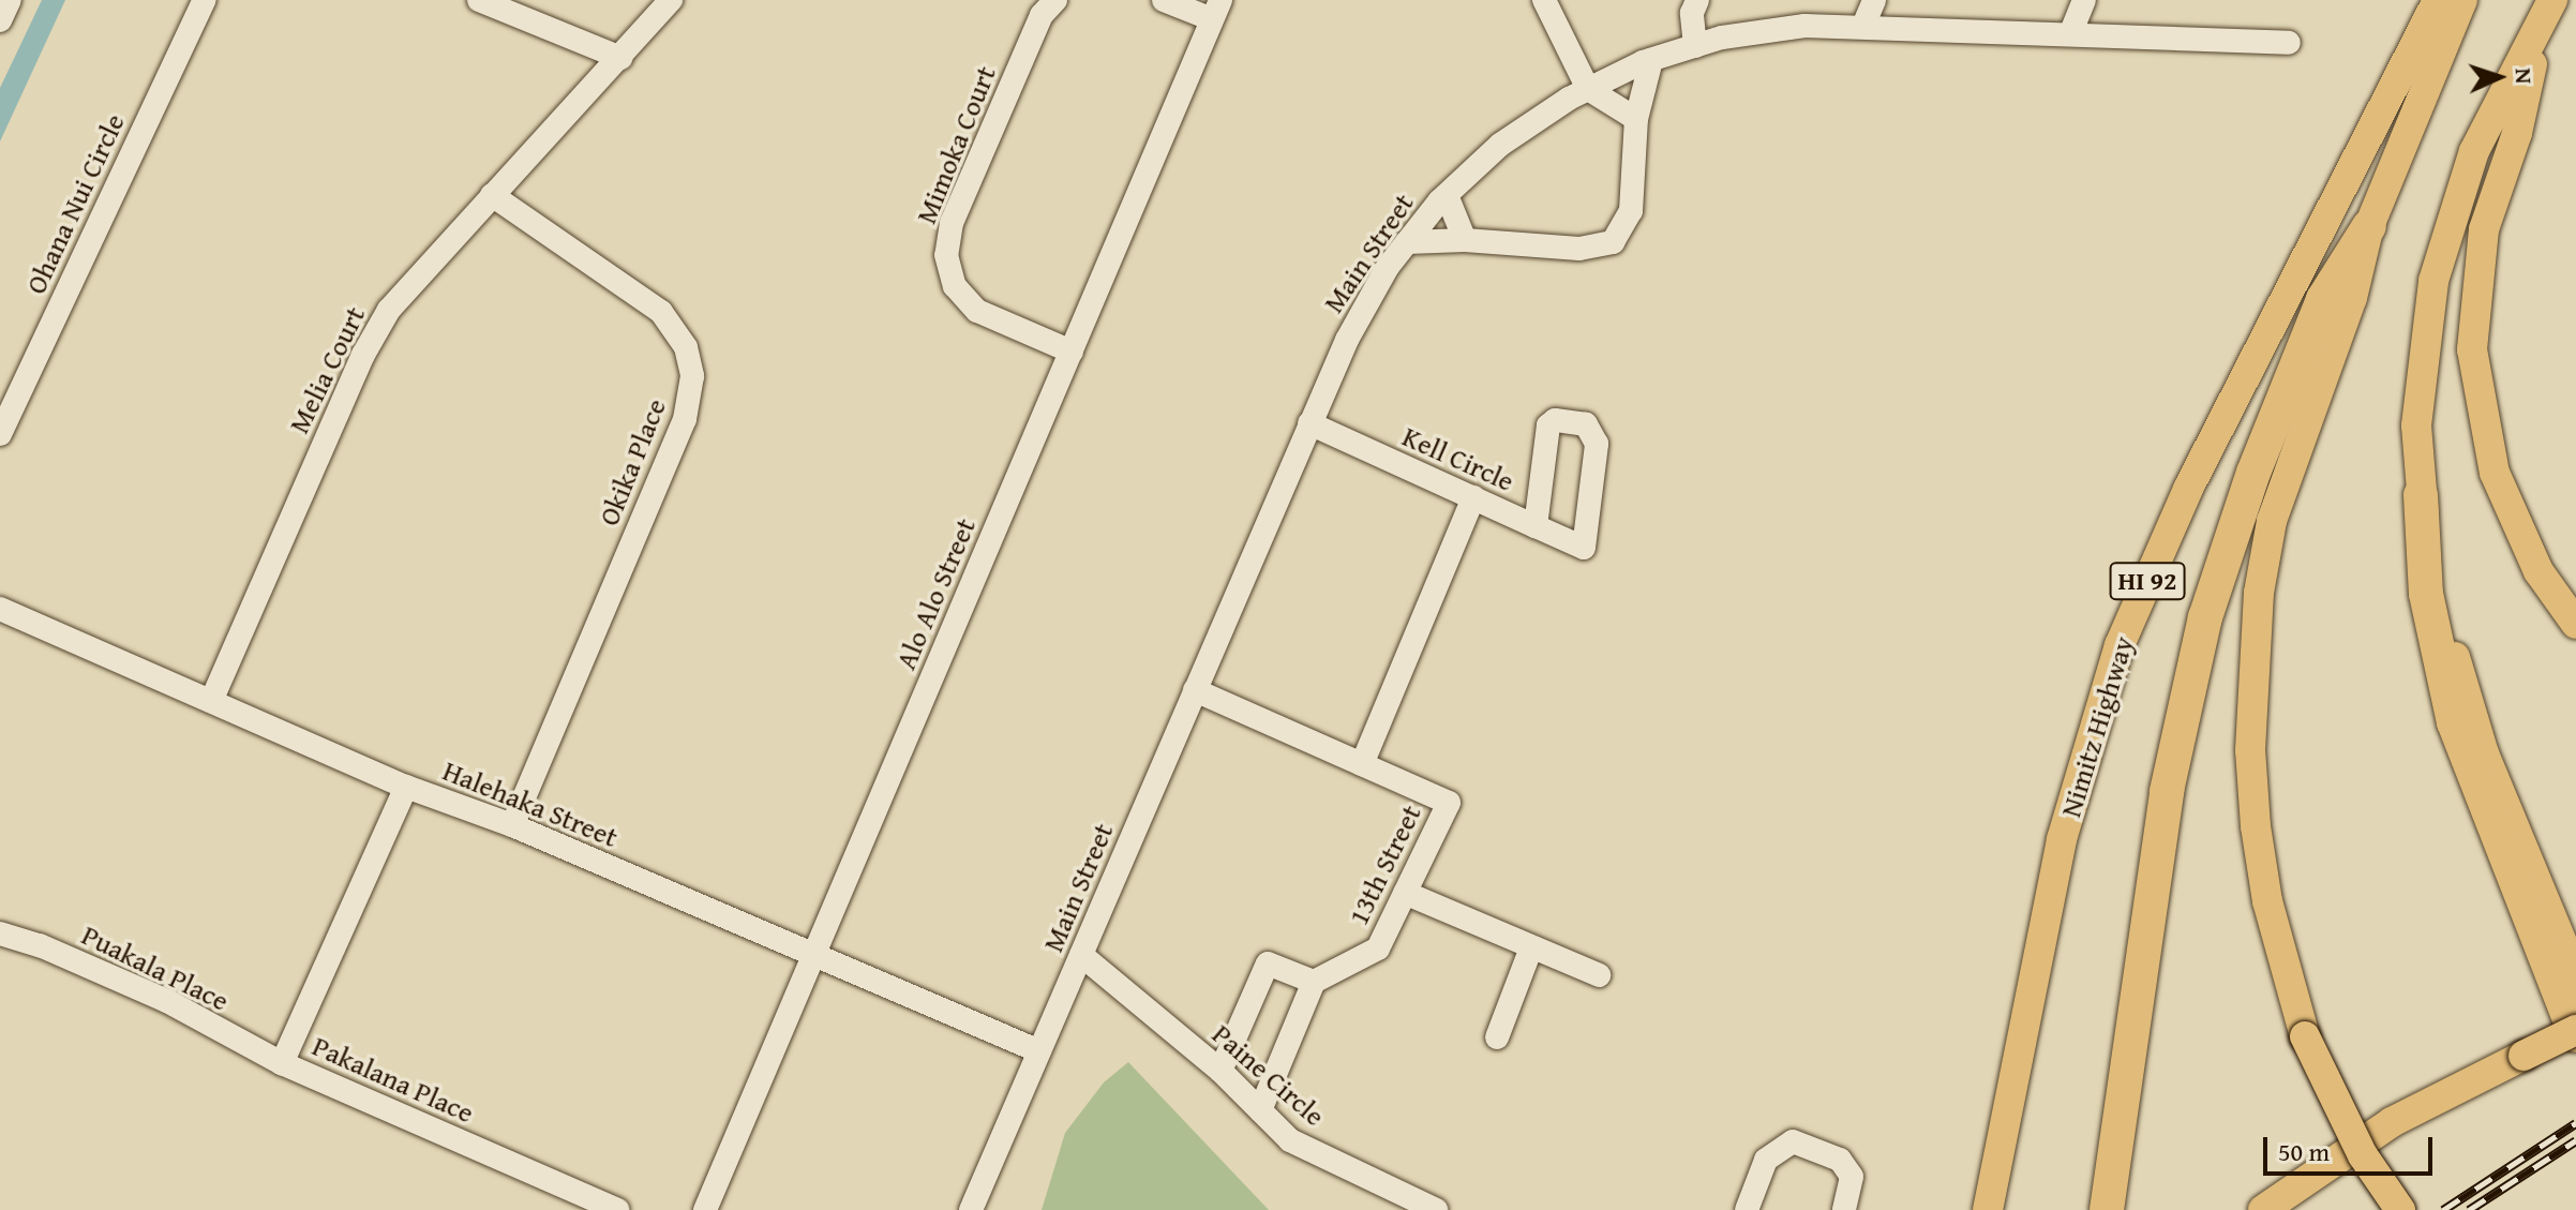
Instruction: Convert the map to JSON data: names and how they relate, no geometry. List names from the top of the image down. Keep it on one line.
{"streets":{"main road":["HI 92","Nimitz Highway"],"street":["Mimoka Court","Ohana Nui Circle","Main Street","Melia Court","Kell Circle","Okika Place","Alo Alo Street","Halehaka Street","13th Street","Puakala Place","Paine Circle","Pakalana Place"]},"crossings":[["Mimoka Court","Alo Alo Street"],["Main Street","Kell Circle"],["Main Street","Halehaka Street"],["Main Street","Paine Circle"],["Melia Court","Okika Place"],["Melia Court","Halehaka Street"],["Okika Place","Halehaka Street"],["Alo Alo Street","Halehaka Street"],["Halehaka Street","Pakalana Place"],["Puakala Place","Pakalana Place"]],"scale_bar":"50 m","north":"right"}
